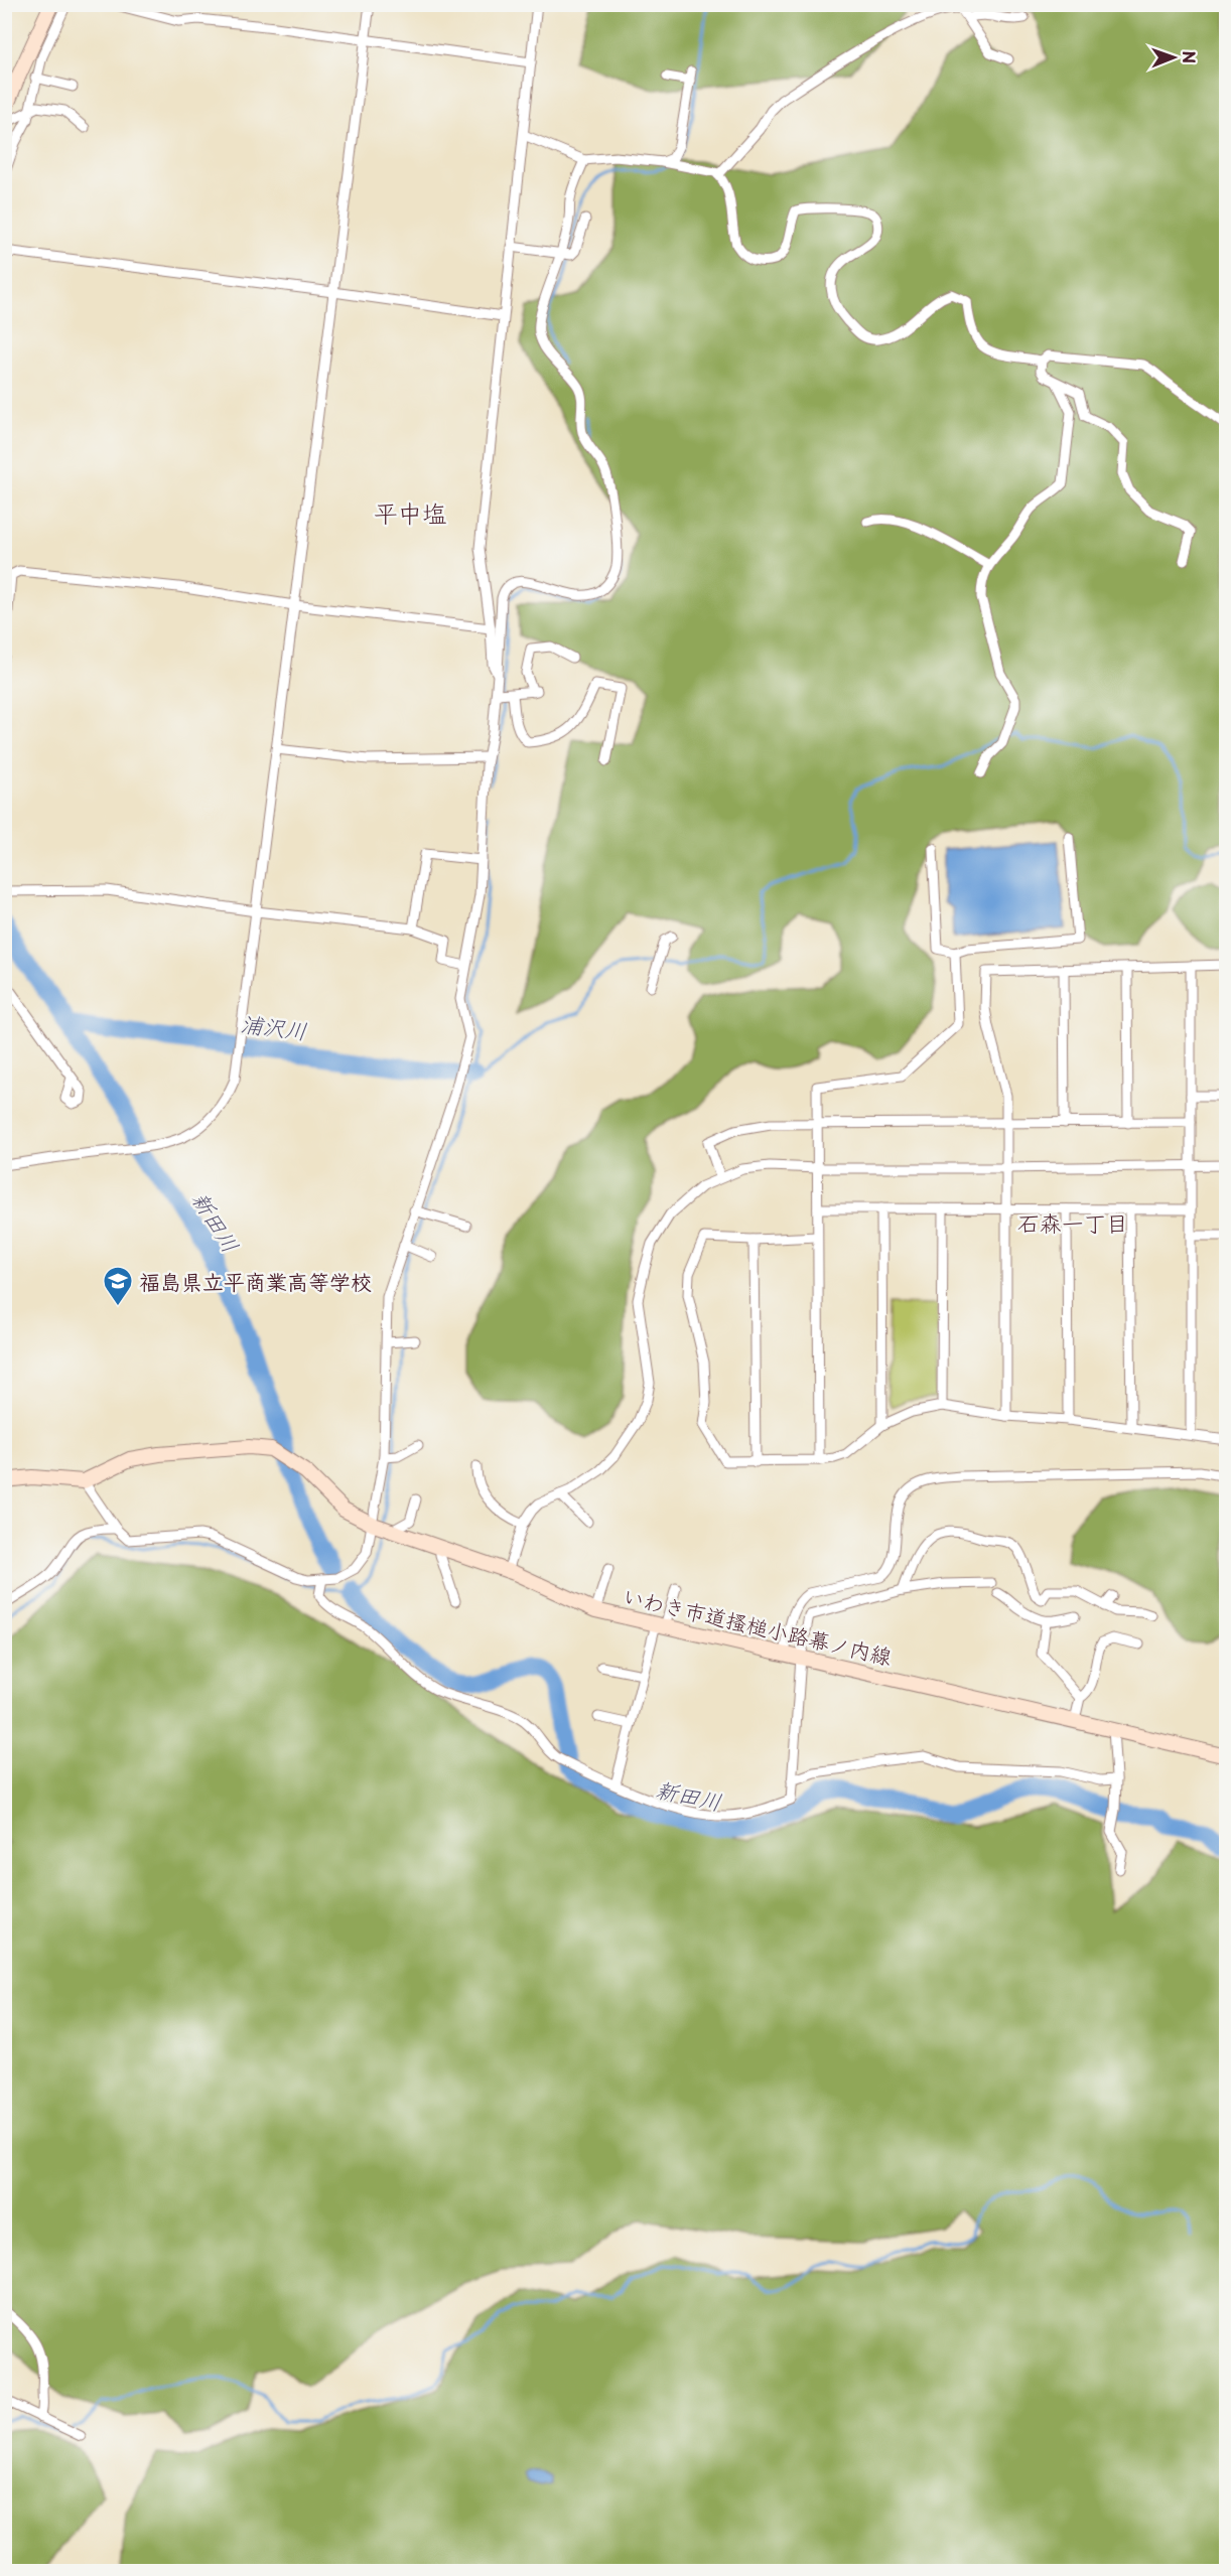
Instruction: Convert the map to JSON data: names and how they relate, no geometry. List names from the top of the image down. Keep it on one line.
{"streets":{"street":["いわき市道搔槌小路幕ノ内線"]},"districts":["平中塩","石森一丁目"],"water":["浦沢川","新田川"],"places":{"school or university":["福島県立平商業高等学校"]},"north":"right"}
